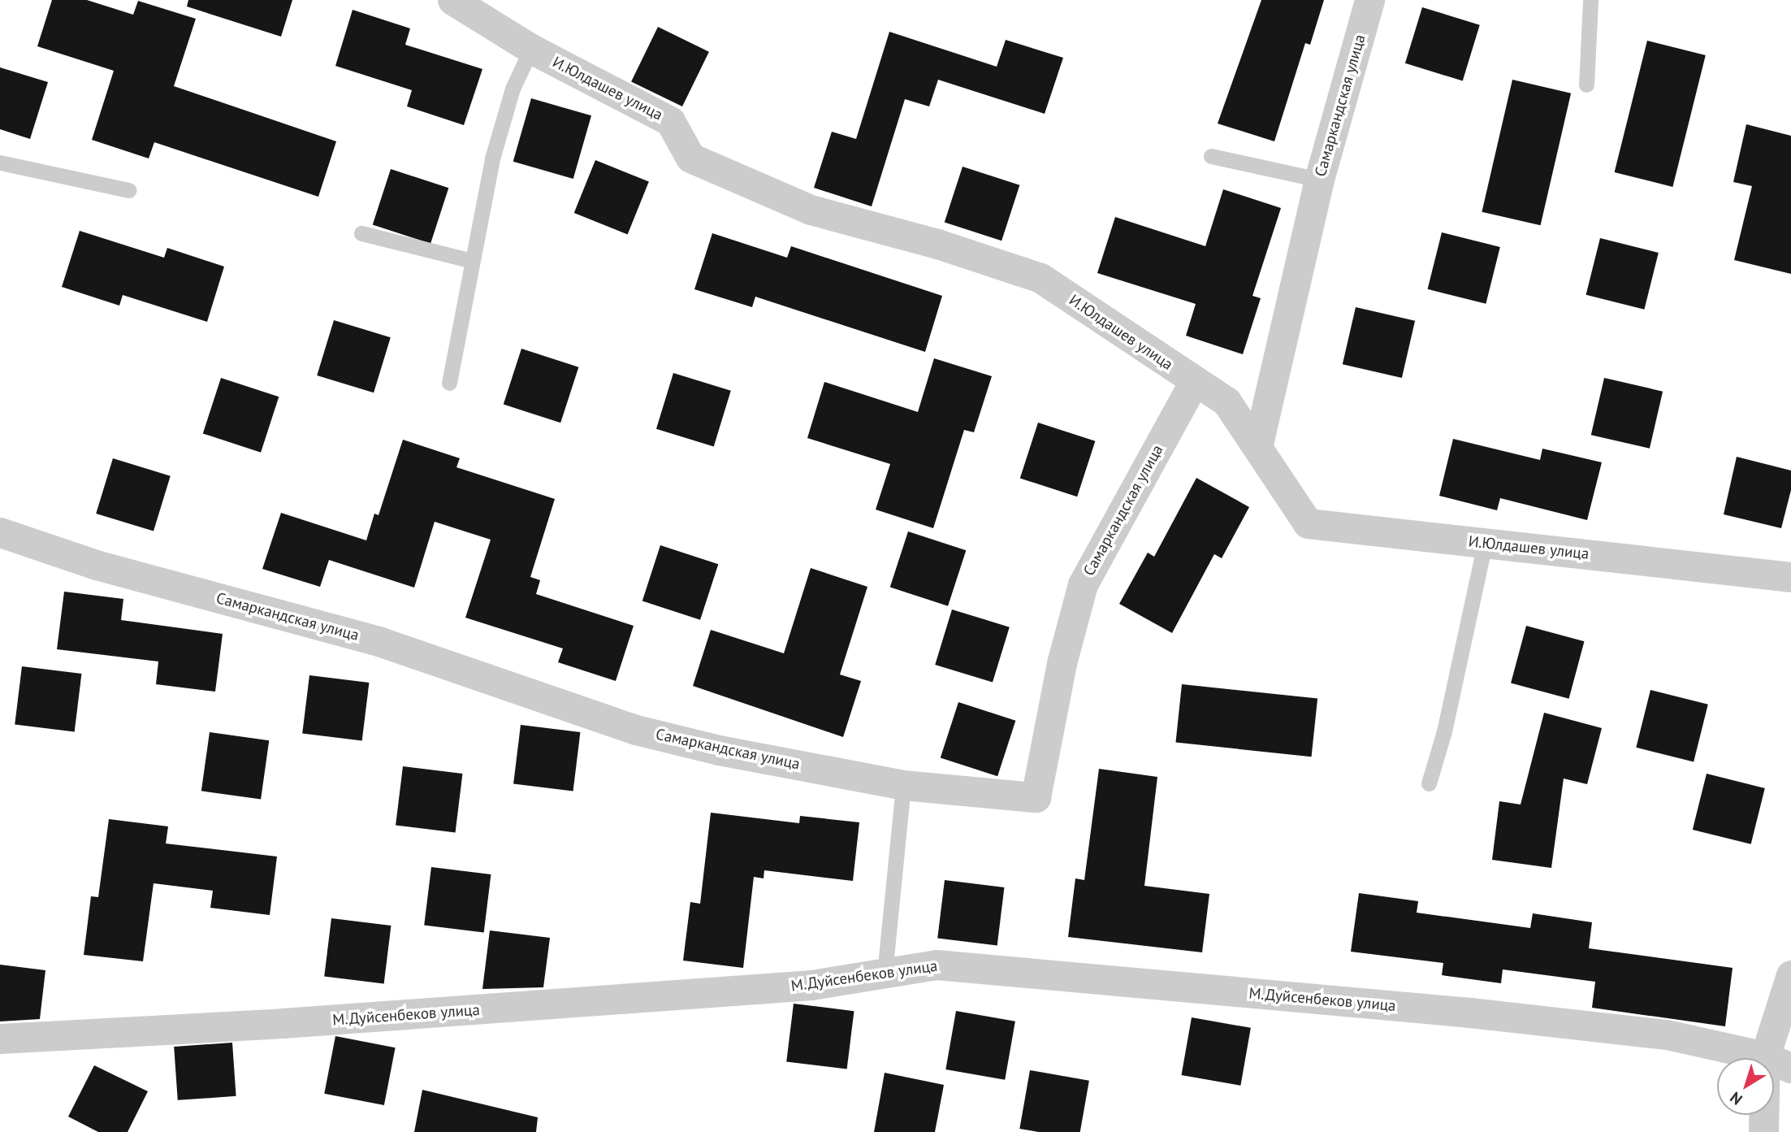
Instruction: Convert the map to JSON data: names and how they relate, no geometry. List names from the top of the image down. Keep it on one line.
{"streets":{"street":["И.Юлдашев улица","Самаркандская улица","М.Дуйсенбеков улица"]},"crossings":[["И.Юлдашев улица","Самаркандская улица"]],"north":"bottom left"}
